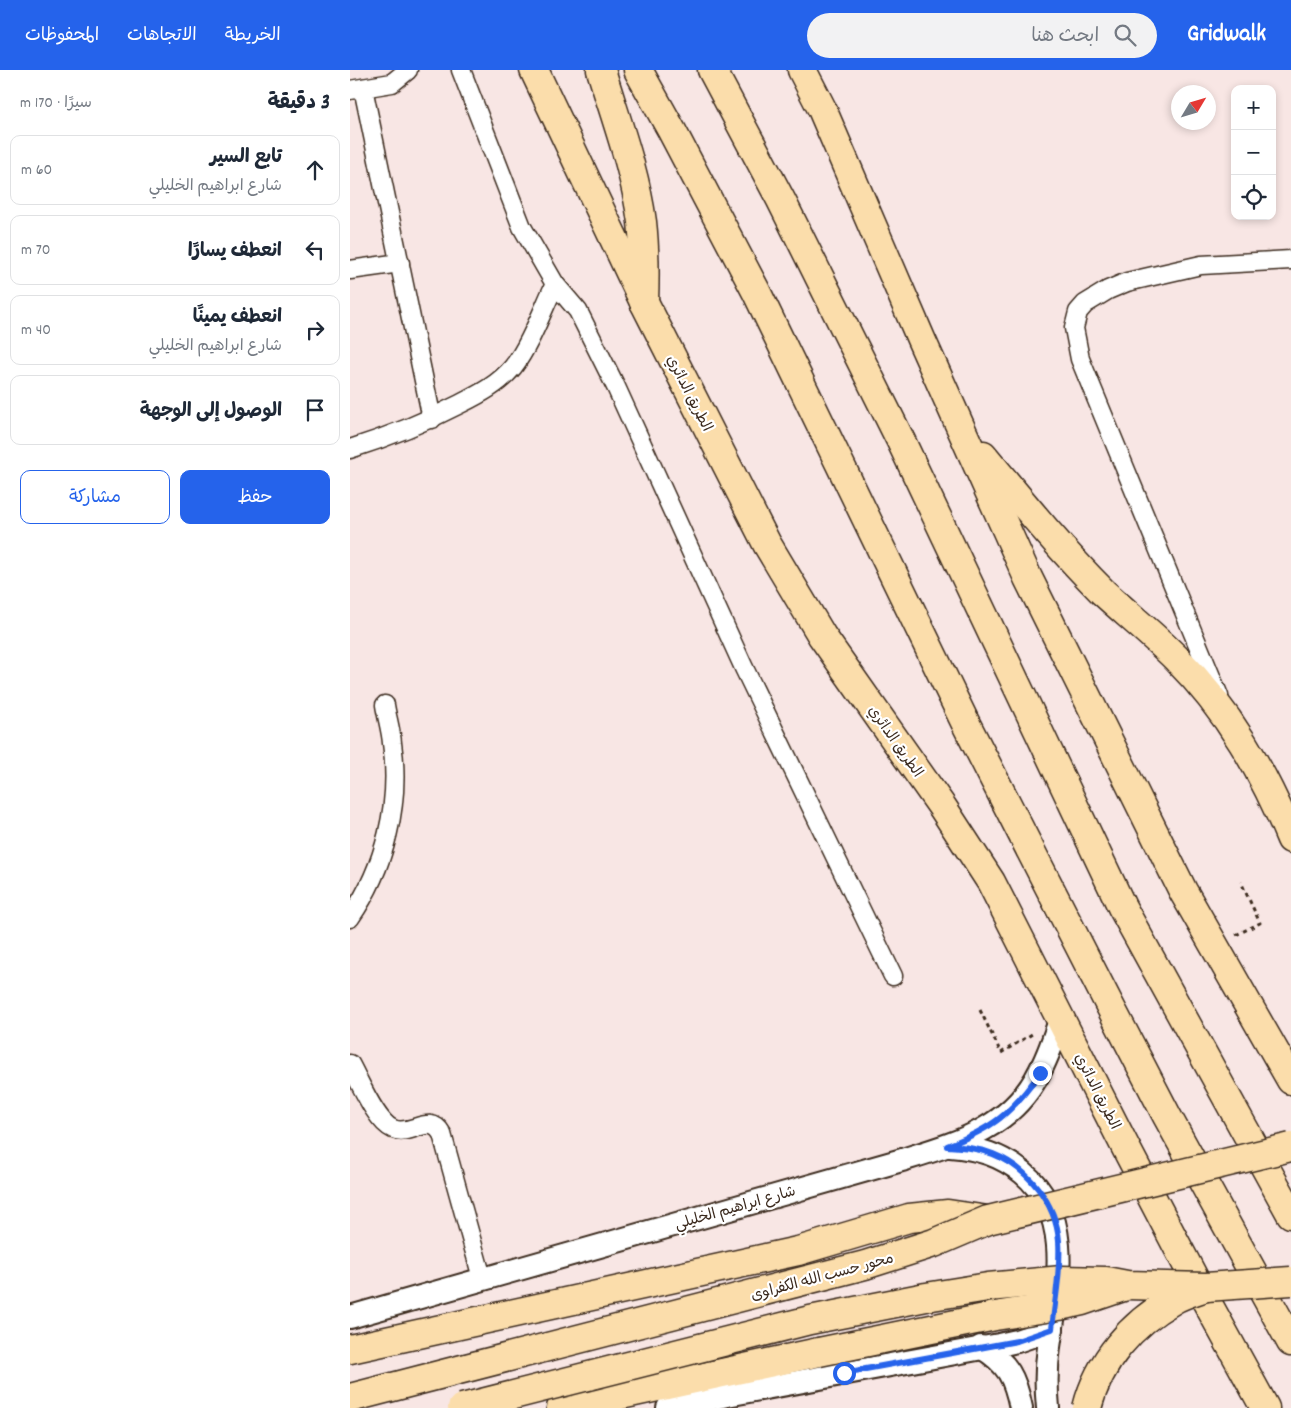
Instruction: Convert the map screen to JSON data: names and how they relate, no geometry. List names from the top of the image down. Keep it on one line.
{"streets":{"main road":["الطريق الدائري","محور حسب الله الكفراوى"],"street":["شارع ابراهيم الخليلي"]},"crossings":[["الطريق الدائري","شارع ابراهيم الخليلي"]],"north":"top right","page":{"header":"Gridwalk","search":"ابحث هنا","nav":["الخريطة","الاتجاهات","المحفوظات"],"heading":["3 دقيقة","سيرًا · 170 m"],"map_buttons":["+","−"],"list":[["تابع السير","شارع ابراهيم الخليلي","60 m"],["انعطف يسارًا","70 m"],["انعطف يمينًا","شارع ابراهيم الخليلي","40 m"],"الوصول إلى الوجهة"],"buttons":["حفظ","مشاركة"]}}
